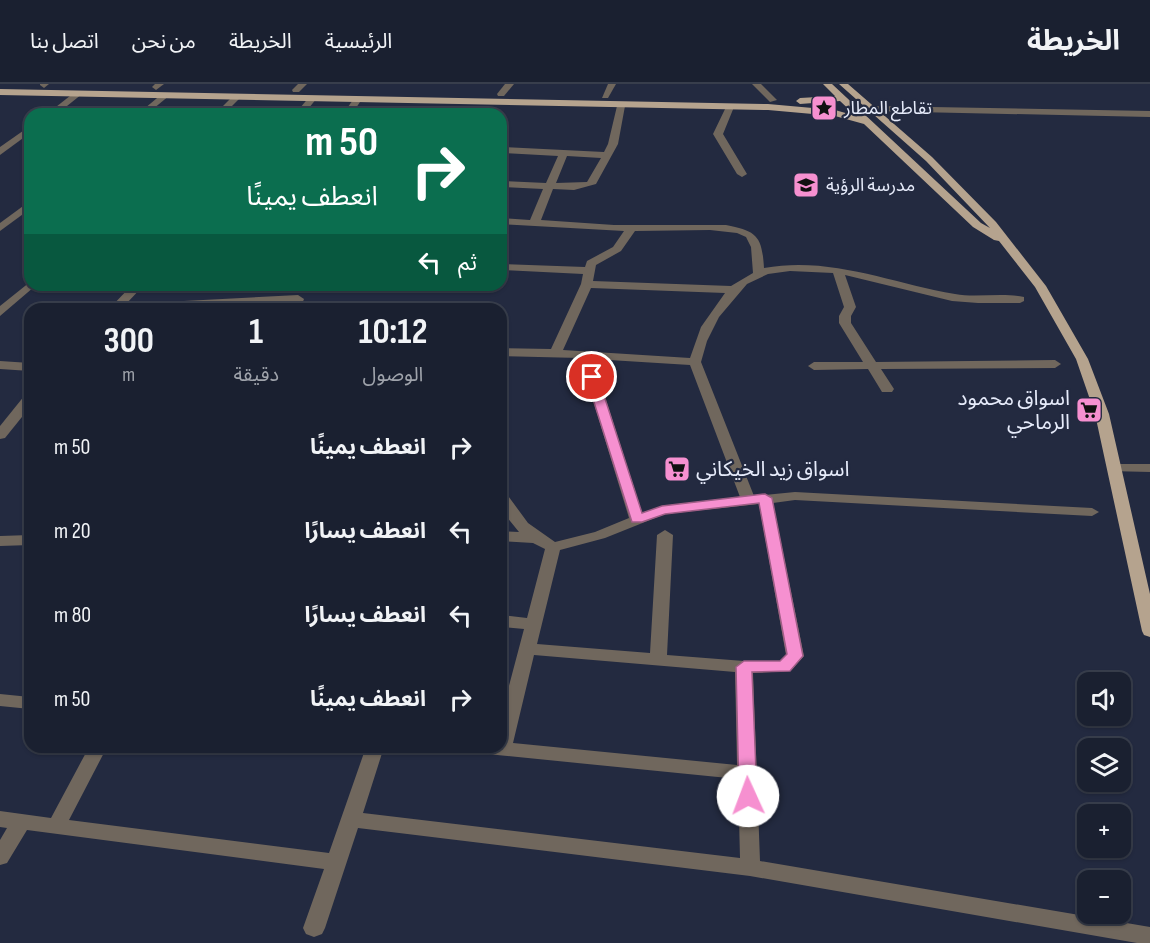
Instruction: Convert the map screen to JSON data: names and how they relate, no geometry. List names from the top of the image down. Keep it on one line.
{"places":{"place":["تقاطع المطار"],"school or university":["مدرسة الرؤية"],"supermarket":["اسواق محمود الرماحي","اسواق زيد الخيكاني"]},"page":{"header":"الخريطة","nav":["الرئيسية","الخريطة","من نحن","اتصل بنا"],"turn":["50 m","انعطف يمينًا"],"then":"ثم","eta":["10:12","الوصول","1","دقيقة","300","m"],"list":[{"name":"انعطف يمينًا","value":"50 m"},{"name":"انعطف يسارًا","value":"20 m"},{"name":"انعطف يسارًا","value":"80 m"},{"name":"انعطف يمينًا","value":"50 m"}],"map_buttons":["+","−"]}}
